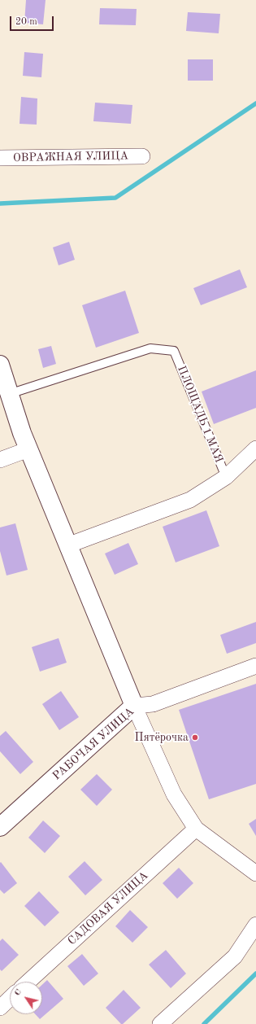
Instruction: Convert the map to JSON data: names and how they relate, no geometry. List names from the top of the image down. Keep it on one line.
{"streets":{"street":["ОВРАЖНАЯ УЛИЦА","ПЛОЩАДЬ 1 МАЯ","РАБОЧАЯ УЛИЦА","САДОВАЯ УЛИЦА"]},"places":["Пятёрочка"],"scale_bar":"20 m","north":"top left"}
